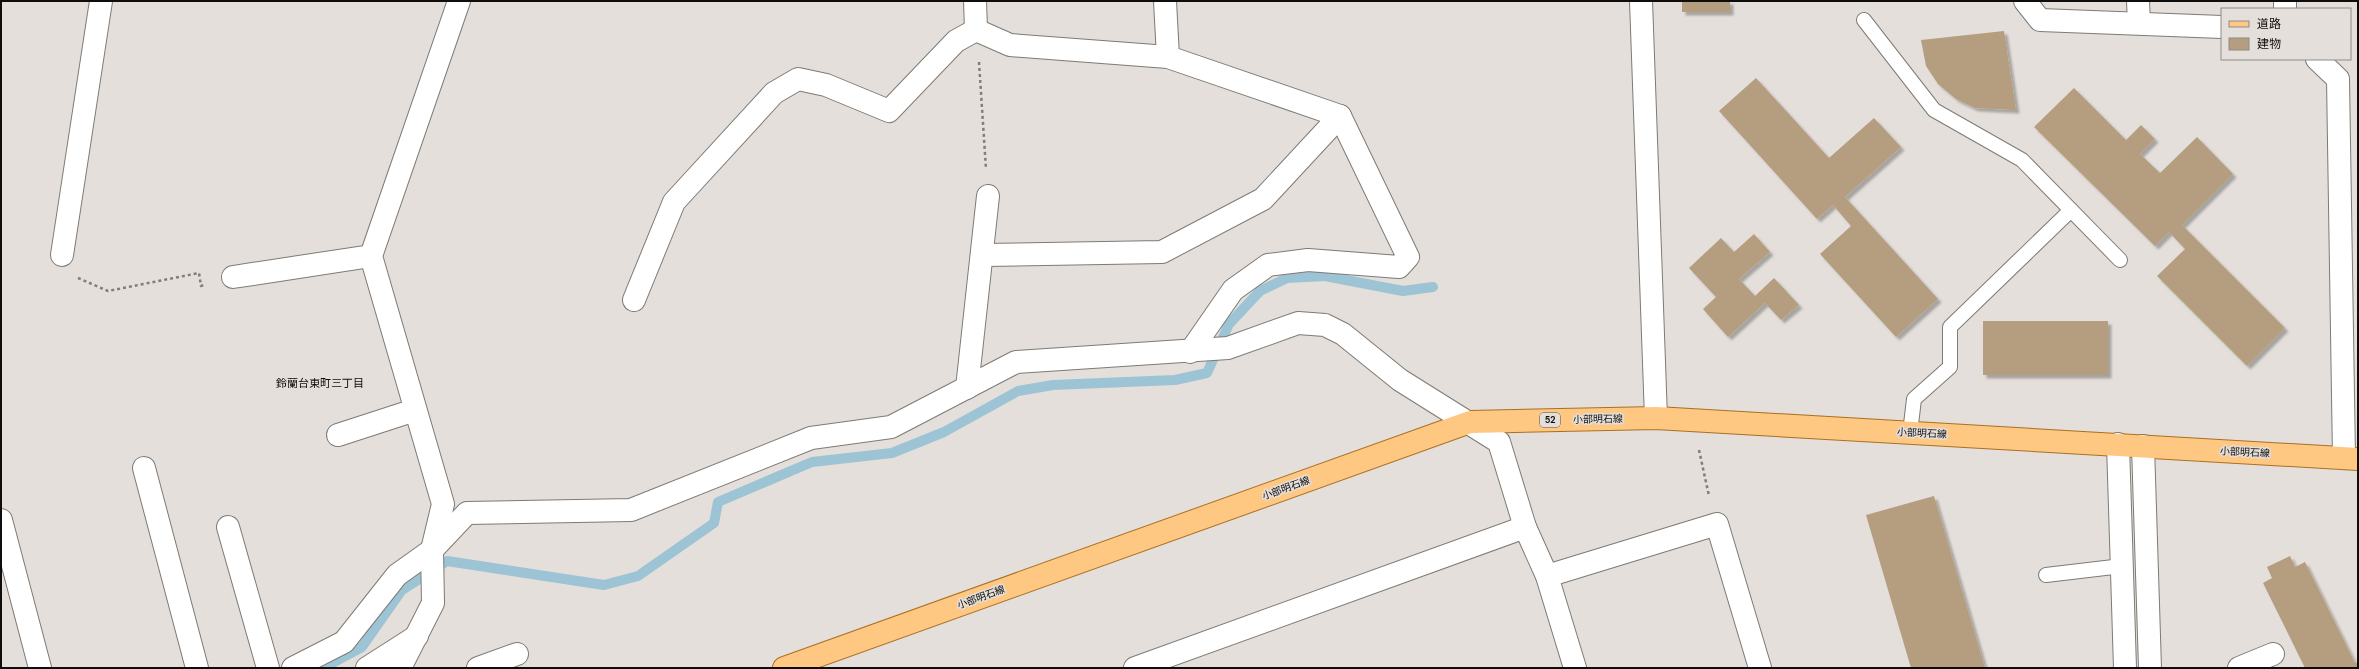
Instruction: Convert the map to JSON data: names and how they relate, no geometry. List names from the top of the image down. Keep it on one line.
{"streets":{"main road":["小部明石線","52"]},"districts":["鈴蘭台東町三丁目"],"legend":["道路","建物"]}
